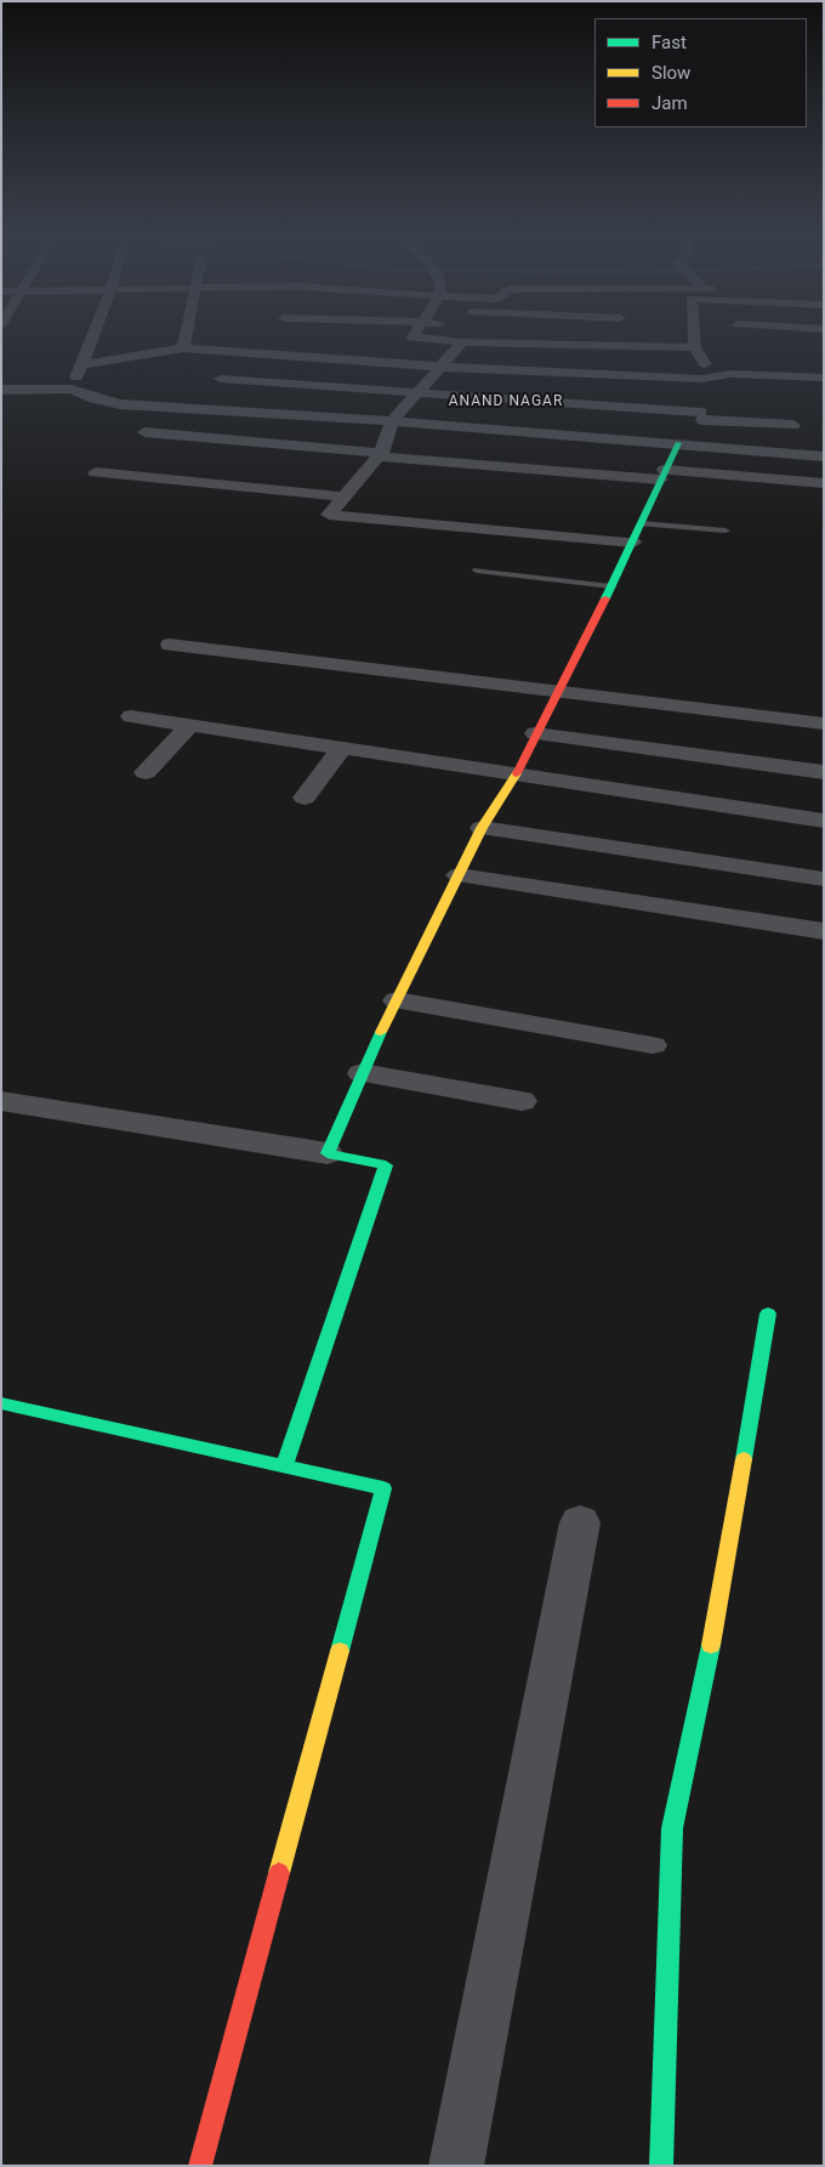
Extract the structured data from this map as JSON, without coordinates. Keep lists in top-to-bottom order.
{
  "districts": ["ANAND NAGAR"],
  "legend": ["Fast", "Slow", "Jam"]
}
